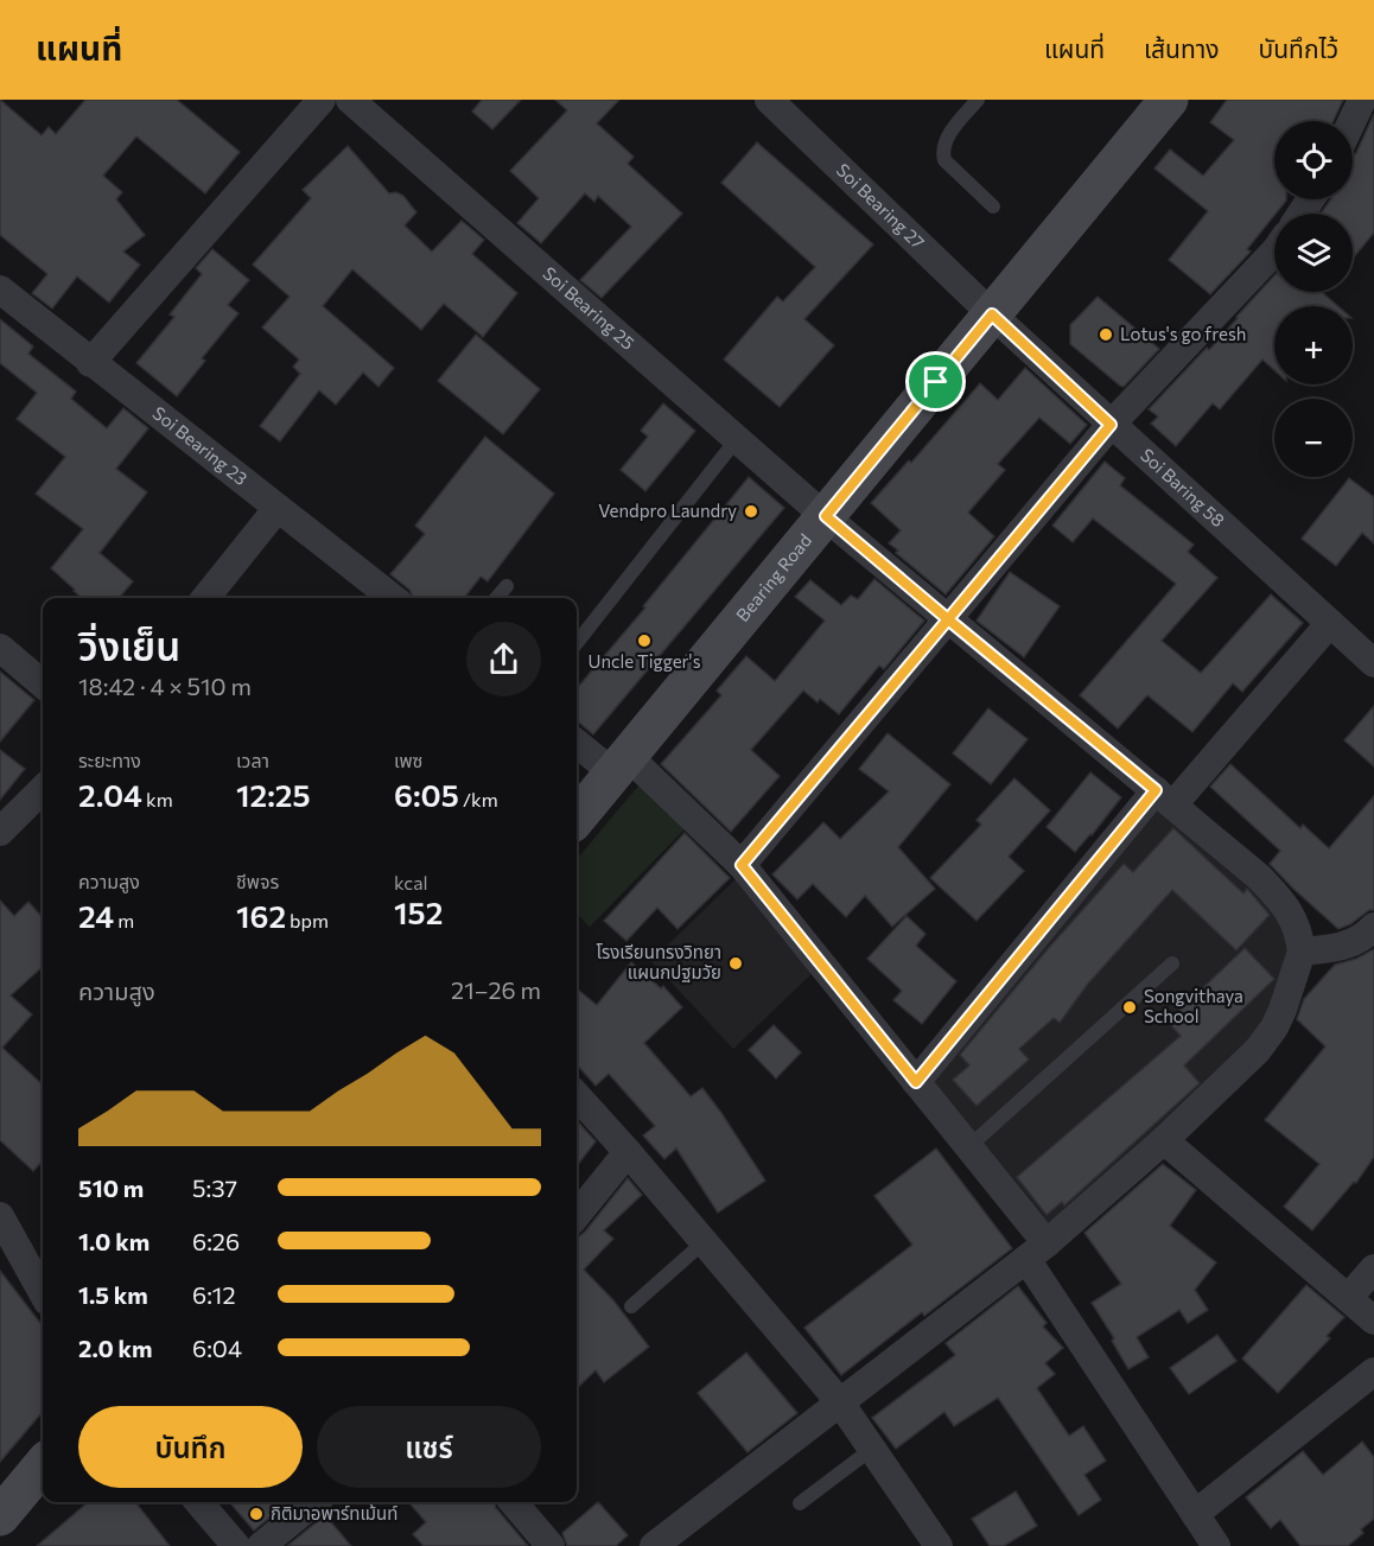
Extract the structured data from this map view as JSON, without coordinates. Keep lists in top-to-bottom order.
{
  "streets": {
    "main road": ["Bearing Road"],
    "street": [
      "Soi Bearing 27",
      "Soi Bearing 25",
      "Soi Bearing 23",
      "Soi Baring 58"
    ]
  },
  "crossings": [
    ["Soi Bearing 27", "Soi Baring 58"],
    ["Soi Bearing 27", "Bearing Road"],
    ["Soi Bearing 25", "Bearing Road"],
    ["Soi Baring 58", "Bearing Road"]
  ],
  "places": [
    "Lotus's go fresh",
    "Vendpro Laundry",
    "Uncle Tigger's",
    "โรงเรียนทรงวิทยา แผนกปฐมวัย",
    "Songvithaya School",
    "กิติมาอพาร์ทเม้นท์"
  ],
  "page": {
    "header": "แผนที่",
    "nav": ["แผนที่", "เส้นทาง", "บันทึกไว้"],
    "map_buttons": ["+", "−"],
    "heading": ["วิ่งเย็น", "18:42 · 4 × 510 m"],
    "stats": [
      ["ระยะทาง", "2.04 km"],
      ["เวลา", "12:25"],
      ["เพซ", "6:05 /km"],
      ["ความสูง", "24 m"],
      ["ชีพจร", "162 bpm"],
      ["kcal", "152"]
    ],
    "chart": ["ความสูง", "21–26 m"],
    "list": [
      {
        "name": "510 m",
        "note": "5:37"
      },
      {
        "name": "1.0 km",
        "note": "6:26"
      },
      {
        "name": "1.5 km",
        "note": "6:12"
      },
      {
        "name": "2.0 km",
        "note": "6:04"
      }
    ],
    "buttons": ["บันทึก", "แชร์"]
  }
}
